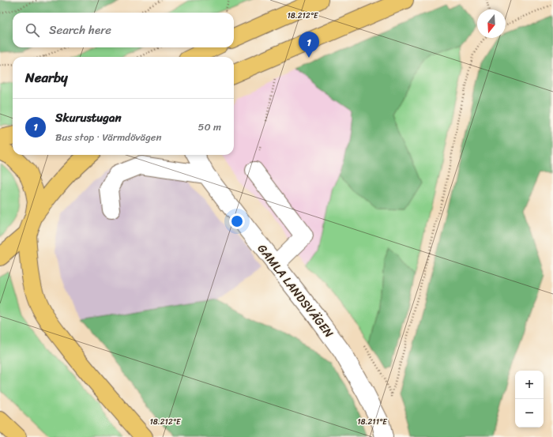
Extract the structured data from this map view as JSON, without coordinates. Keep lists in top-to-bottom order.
{
  "streets": {
    "street": ["GAMLA LANDSVÄGEN"]
  },
  "north": "bottom",
  "page": {
    "search": "Search here",
    "pins": "1",
    "heading": "Nearby",
    "list": [
      {
        "mark": "1",
        "name": "Skurustugan",
        "note": "Bus stop · Värmdövägen",
        "value": "50 m"
      }
    ],
    "map_buttons": ["+", "−"]
  },
  "coordinates": ["18.212°E", "18.211°E"]
}
